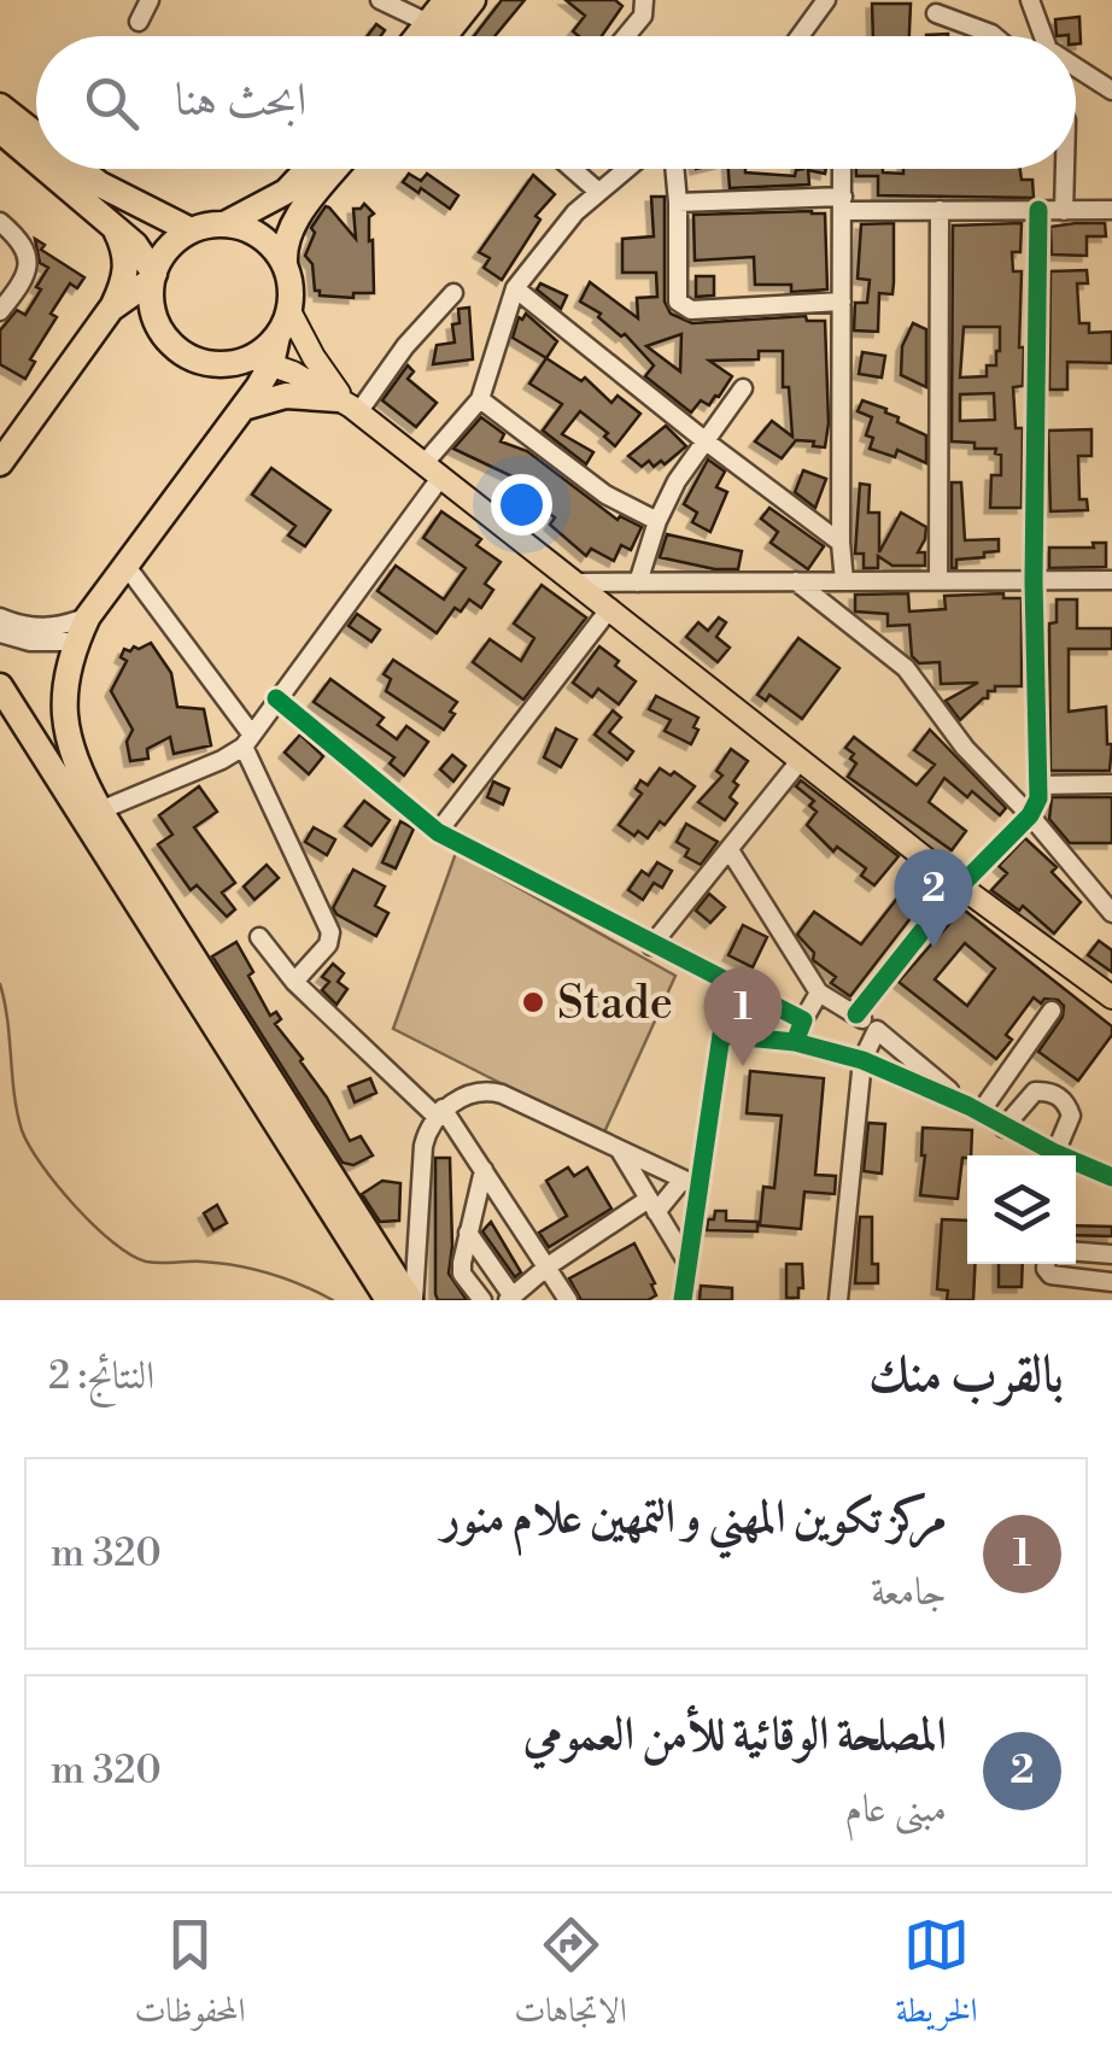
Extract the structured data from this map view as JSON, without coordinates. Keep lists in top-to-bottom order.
{
  "places": ["Stade"],
  "page": {
    "search": "ابحث هنا",
    "pins": ["2", "1"],
    "heading": ["بالقرب منك", "النتائج: 2"],
    "list": [
      {
        "mark": "1",
        "name": "مركز تكوين المهني و التمهين علام منور",
        "note": "جامعة",
        "value": "320 m"
      },
      {
        "mark": "2",
        "name": "المصلحة الوقائية للأمن العمومي",
        "note": "مبنى عام",
        "value": "320 m"
      }
    ],
    "nav": ["الخريطة", "الاتجاهات", "المحفوظات"]
  }
}
